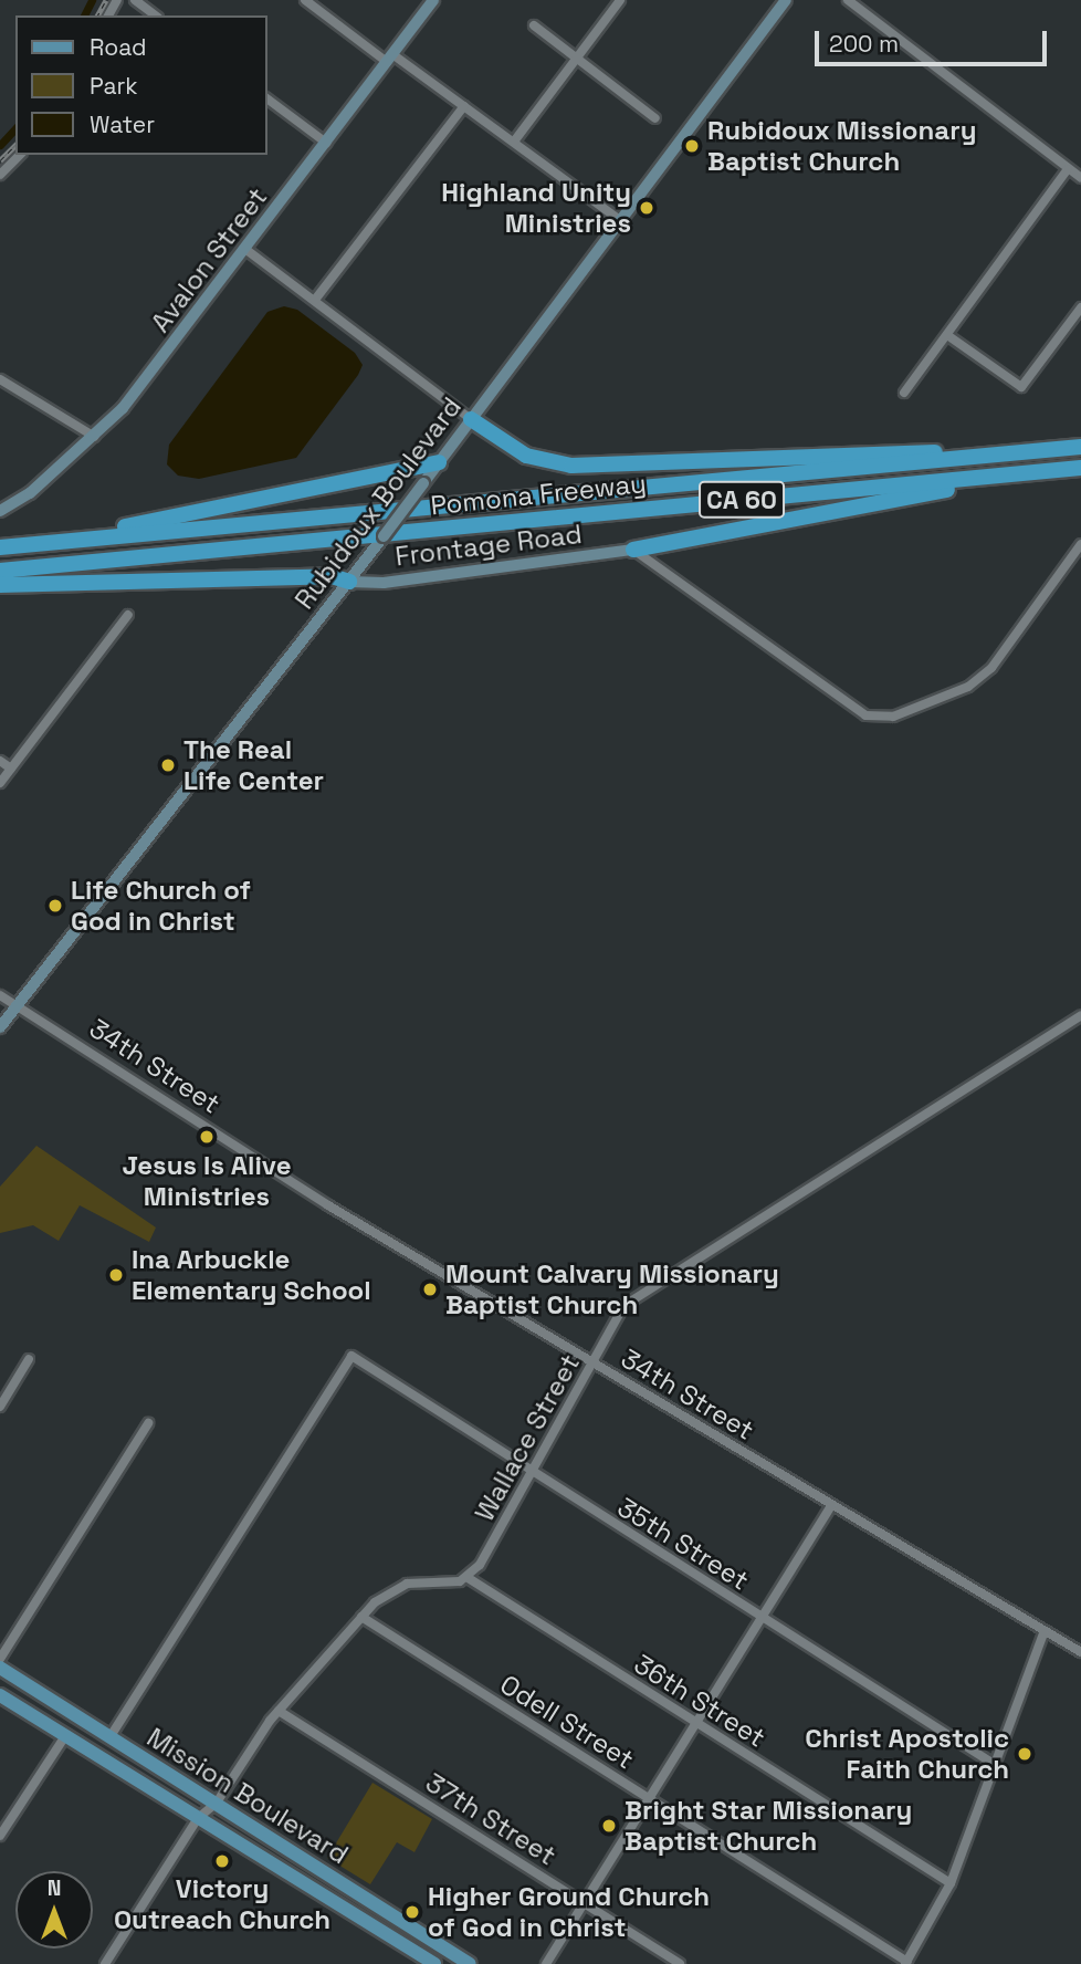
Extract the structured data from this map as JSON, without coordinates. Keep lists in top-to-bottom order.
{
  "streets": {
    "highway": ["Pomona Freeway", "CA 60"],
    "main road": [
      "Avalon Street",
      "Rubidoux Boulevard",
      "Frontage Road",
      "Mission Boulevard"
    ],
    "street": [
      "34th Street",
      "Wallace Street",
      "35th Street",
      "36th Street",
      "Odell Street",
      "37th Street"
    ]
  },
  "crossings": [
    ["Rubidoux Boulevard", "Frontage Road"],
    ["Rubidoux Boulevard", "34th Street"],
    ["34th Street", "Wallace Street"],
    ["Wallace Street", "35th Street"],
    ["Wallace Street", "36th Street"],
    ["35th Street", "Mission Boulevard"]
  ],
  "places": [
    "Rubidoux Missionary Baptist Church",
    "Highland Unity Ministries",
    "The Real Life Center",
    "Life Church of God in Christ",
    "Jesus Is Alive Ministries",
    "Ina Arbuckle Elementary School",
    "Mount Calvary Missionary Baptist Church",
    "Christ Apostolic Faith Church",
    "Bright Star Missionary Baptist Church",
    "Victory Outreach Church",
    "Higher Ground Church of God in Christ"
  ],
  "legend": ["Road", "Park", "Water"],
  "scale_bar": "200 m",
  "north": "top"
}
